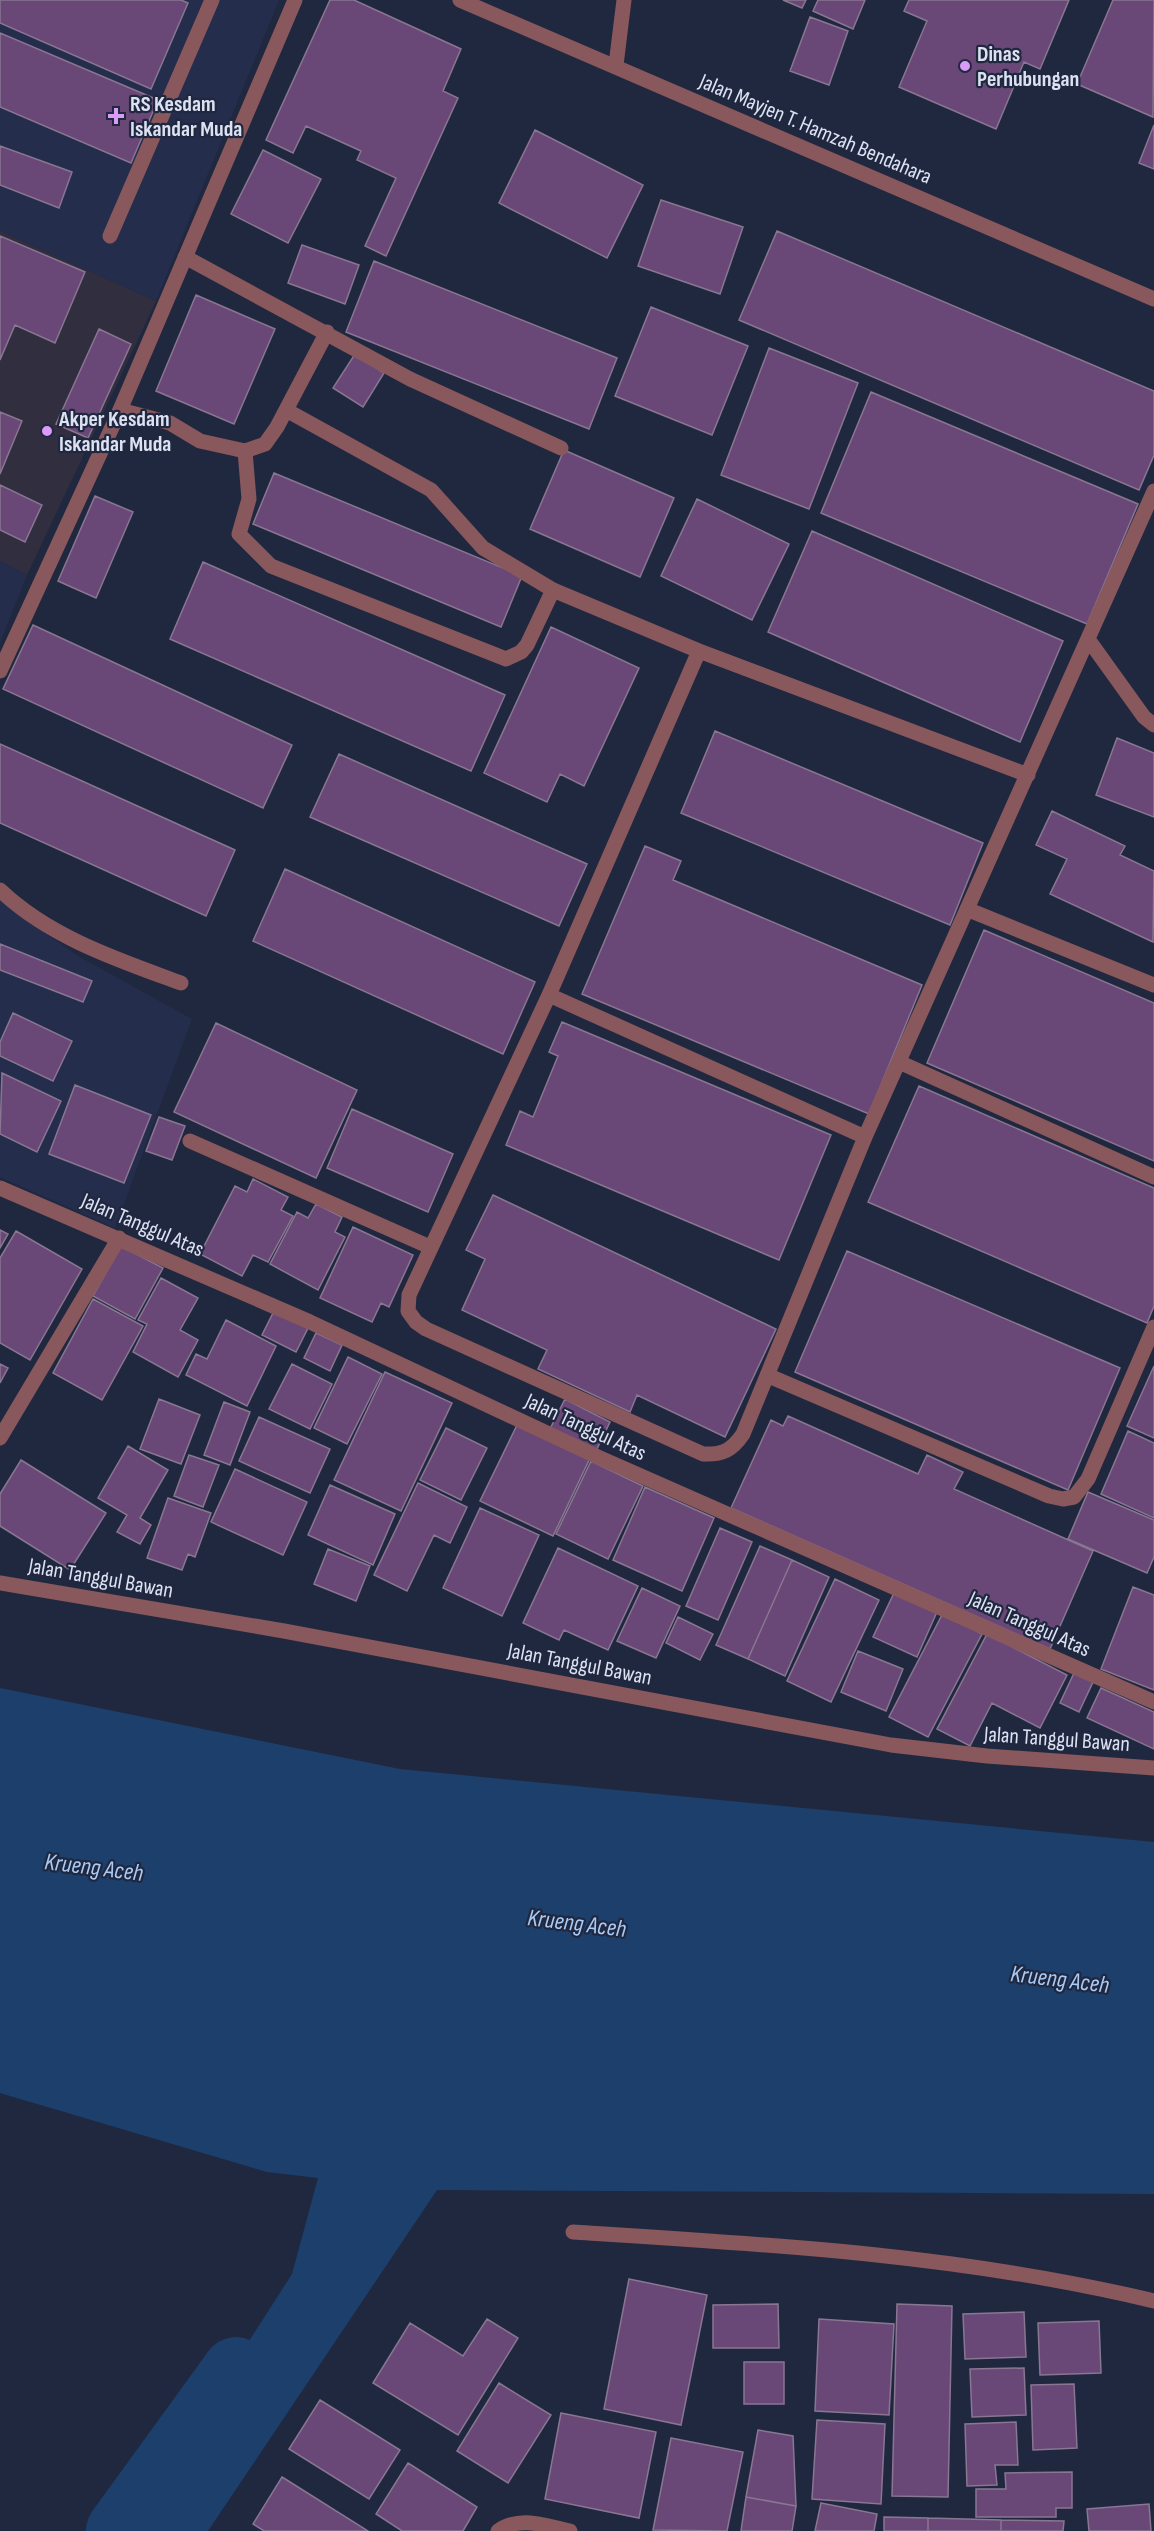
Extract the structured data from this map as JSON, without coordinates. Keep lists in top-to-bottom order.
{
  "streets": {
    "street": ["Jalan Mayjen T. Hamzah Bendahara", "Jalan Tanggul Atas", "Jalan Tanggul Bawan"]
  },
  "water": ["Krueng Aceh"],
  "places": {
    "other": ["Dinas Perhubungan", "Akper Kesdam Iskandar Muda"],
    "health": ["RS Kesdam Iskandar Muda"]
  }
}
